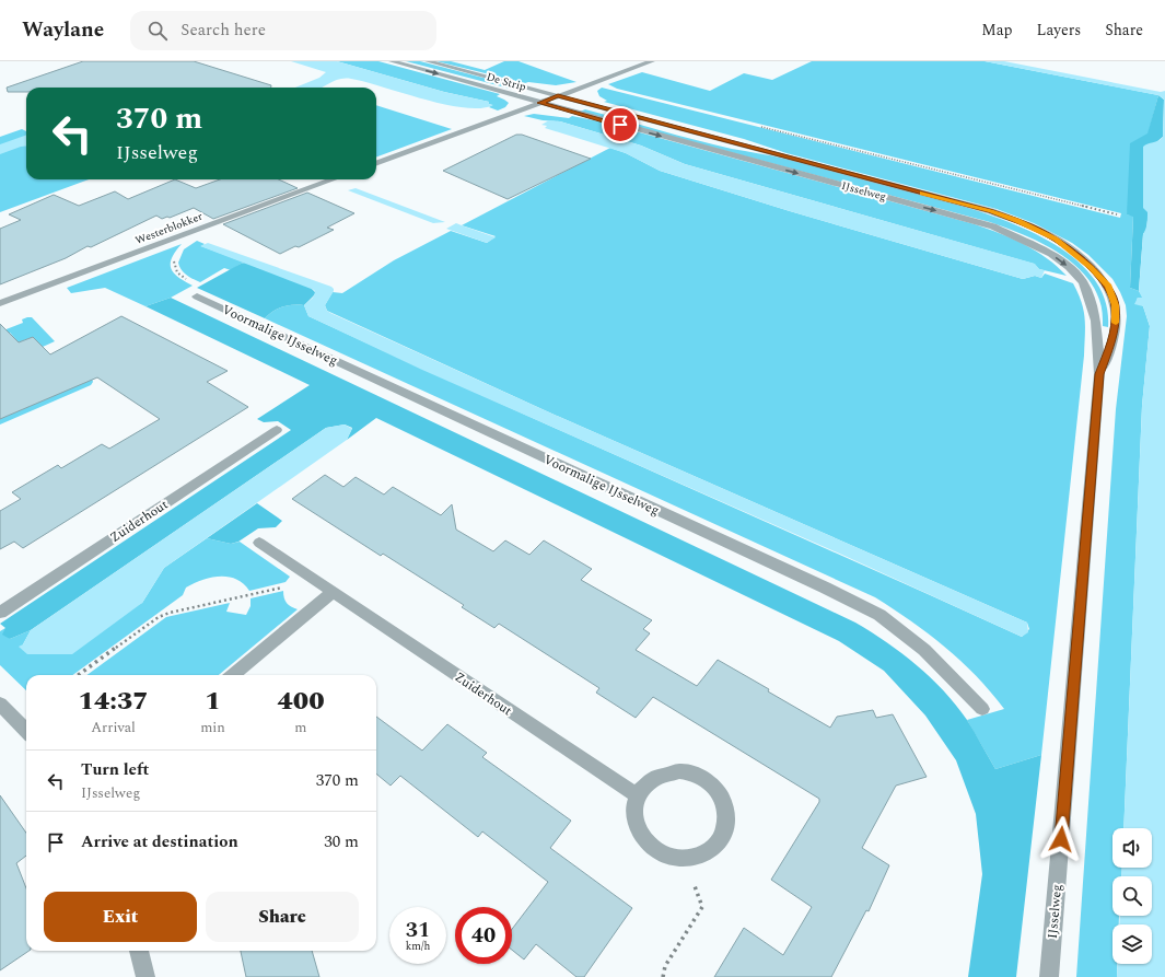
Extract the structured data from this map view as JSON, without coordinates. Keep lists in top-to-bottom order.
{
  "streets": {
    "street": [
      "De Strip",
      "IJsselweg",
      "Westerblokker",
      "Voormalige IJsselweg",
      "Zuiderhout"
    ]
  },
  "crossings": [
    ["De Strip", "IJsselweg"]
  ],
  "page": {
    "header": "Waylane",
    "search": "Search here",
    "nav": ["Map", "Layers", "Share"],
    "turn": ["370 m", "IJsselweg"],
    "eta": [
      "14:37",
      "Arrival",
      "1",
      "min",
      "400",
      "m"
    ],
    "list": [
      {
        "name": "Turn left",
        "note": "IJsselweg",
        "value": "370 m"
      },
      {
        "name": "Arrive at destination",
        "value": "30 m"
      }
    ],
    "buttons": ["Exit", "Share"],
    "speed": "31 km/h",
    "limit": "40"
  }
}
